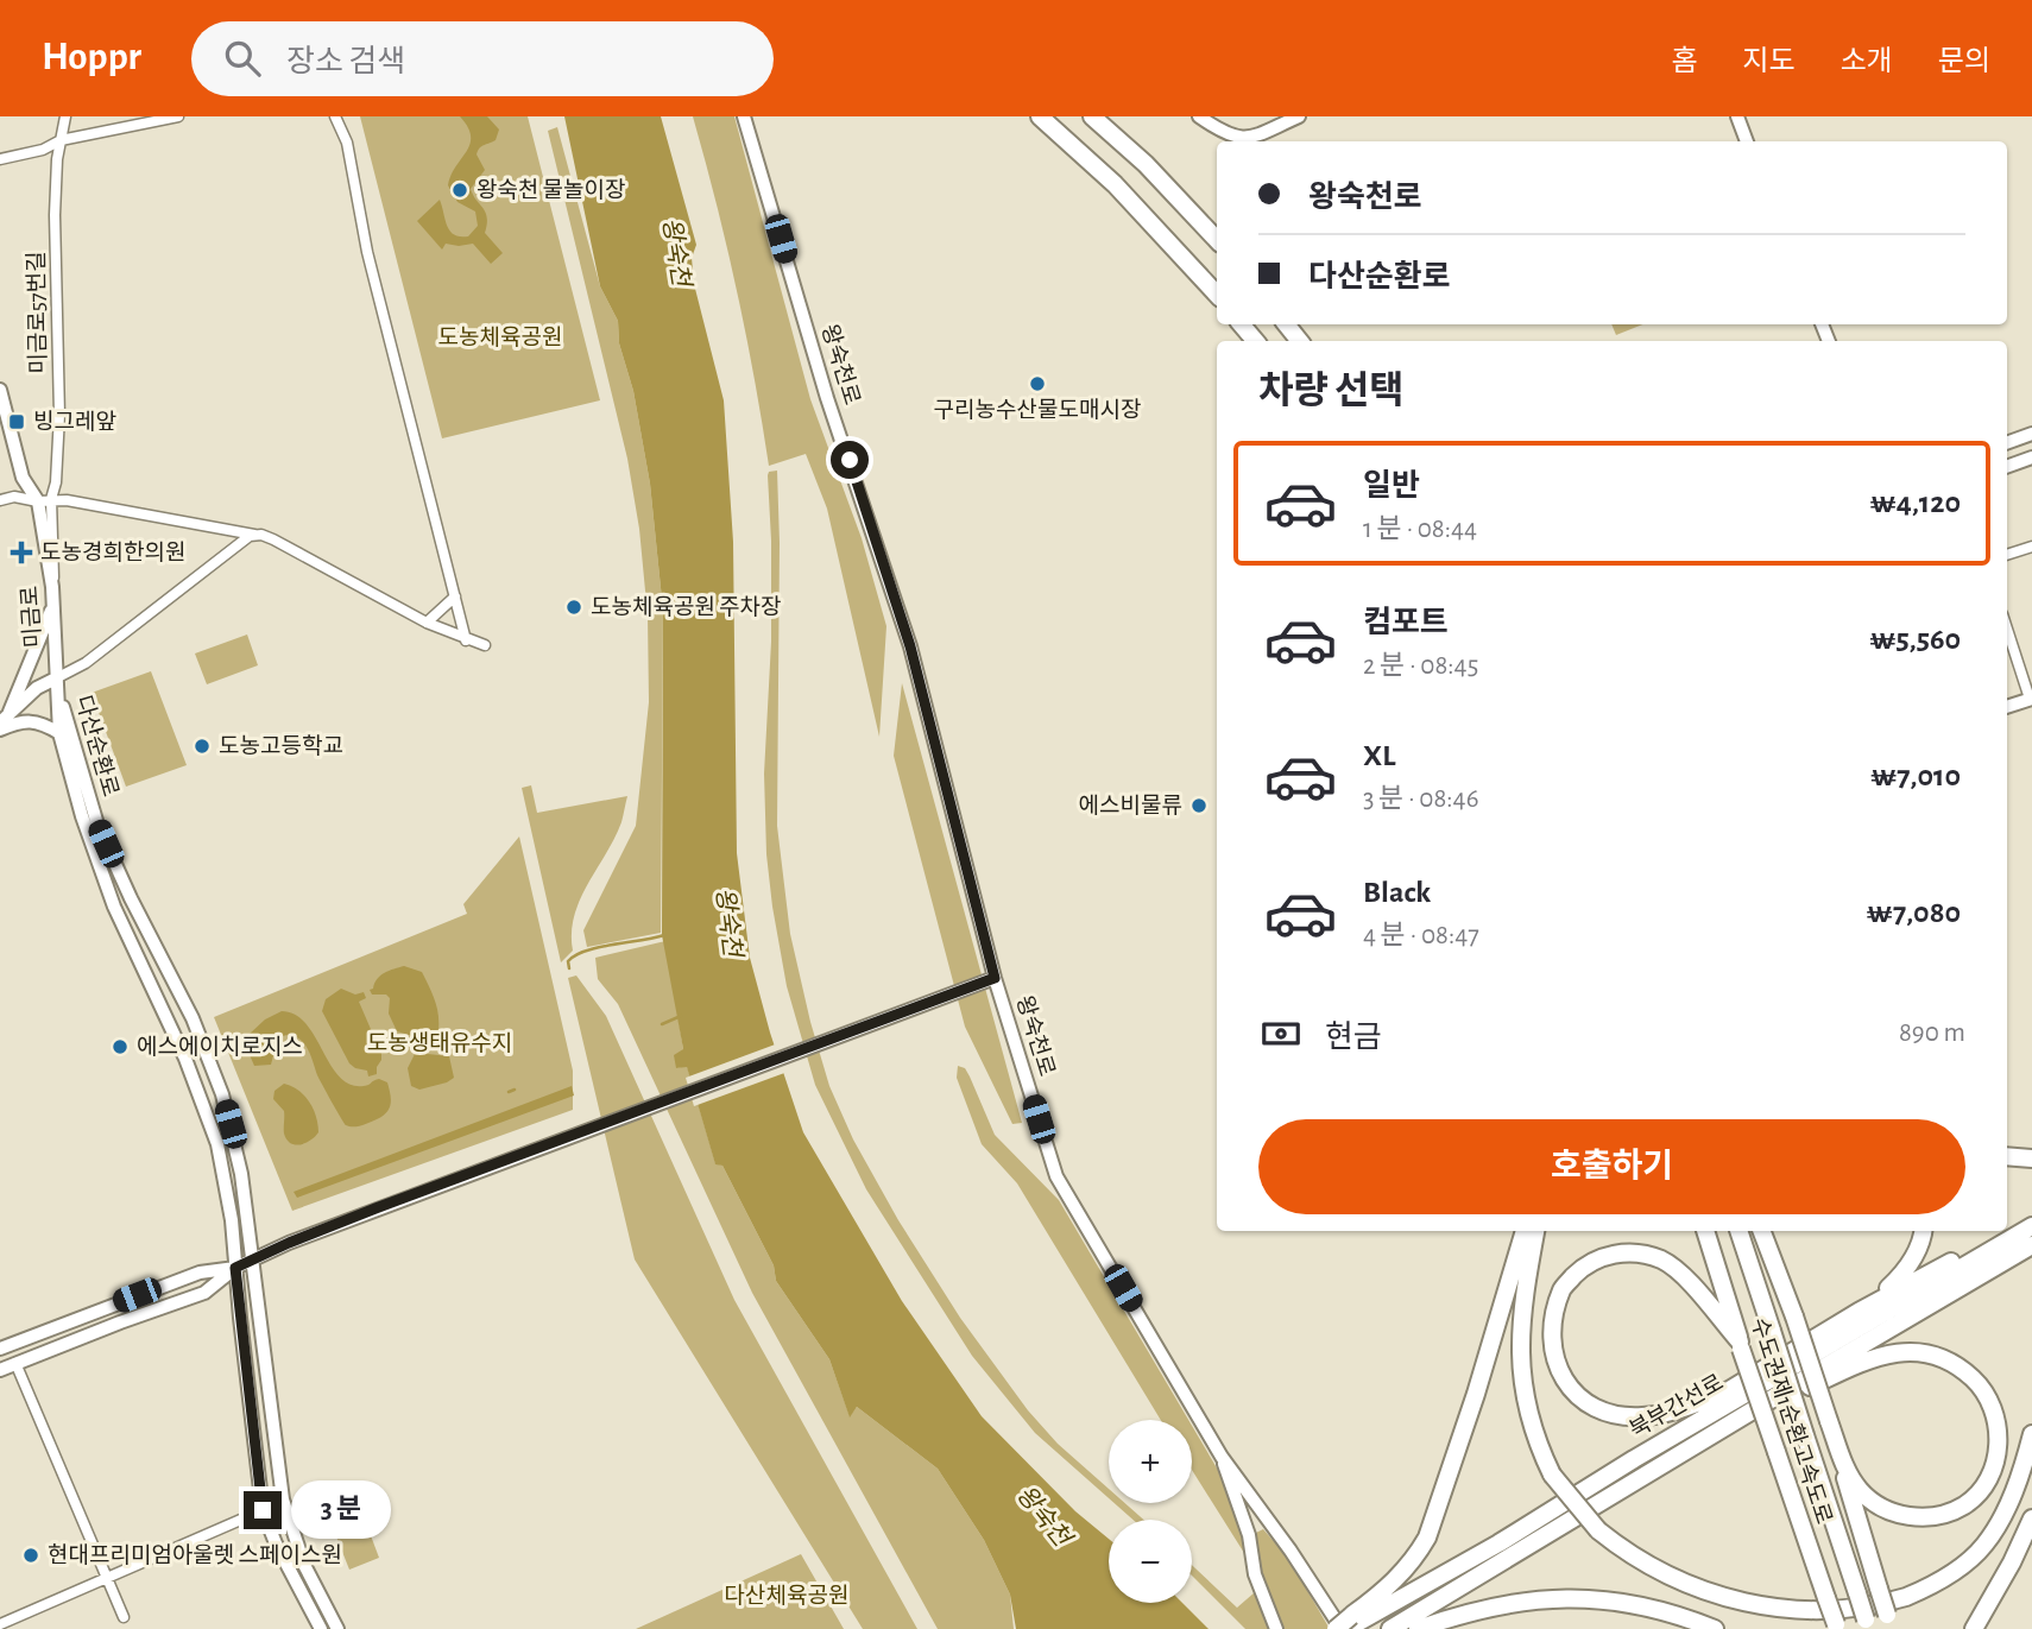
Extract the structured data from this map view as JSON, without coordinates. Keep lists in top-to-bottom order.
{
  "streets": {
    "highway": ["북부간선로", "수도권제1순환고속도로"],
    "street": [
      "미금로57번길",
      "왕숙천로",
      "미금로",
      "다산순환로"
    ]
  },
  "crossings": [
    ["미금로57번길", "미금로"],
    ["왕숙천로", "북부간선로"],
    ["미금로", "다산순환로"]
  ],
  "water": ["왕숙천"],
  "parks": ["도농체육공원", "도농생태유수지", "다산체육공원"],
  "places": {
    "other": [
      "왕숙천 물놀이장",
      "구리농수산물도매시장",
      "도농체육공원 주차장",
      "도농고등학교",
      "에스비물류",
      "에스에이치로지스",
      "현대프리미엄아울렛 스페이스원"
    ],
    "transit": ["빙그레앞"],
    "health": ["도농경희한의원"]
  },
  "page": {
    "header": "Hoppr",
    "search": "장소 검색",
    "nav": [
      "홈",
      "지도",
      "소개",
      "문의"
    ],
    "banner": ["왕숙천로", "다산순환로"],
    "heading": "차량 선택",
    "list": [
      {
        "name": "일반",
        "note": "1 분 · 08:44",
        "value": "₩4,120"
      },
      {
        "name": "컴포트",
        "note": "2 분 · 08:45",
        "value": "₩5,560"
      },
      {
        "name": "XL",
        "note": "3 분 · 08:46",
        "value": "₩7,010"
      },
      {
        "name": "Black",
        "note": "4 분 · 08:47",
        "value": "₩7,080"
      }
    ],
    "pay": ["현금", "890 m"],
    "buttons": "호출하기",
    "map_buttons": ["+", "−"],
    "bubble": "3 분"
  }
}
